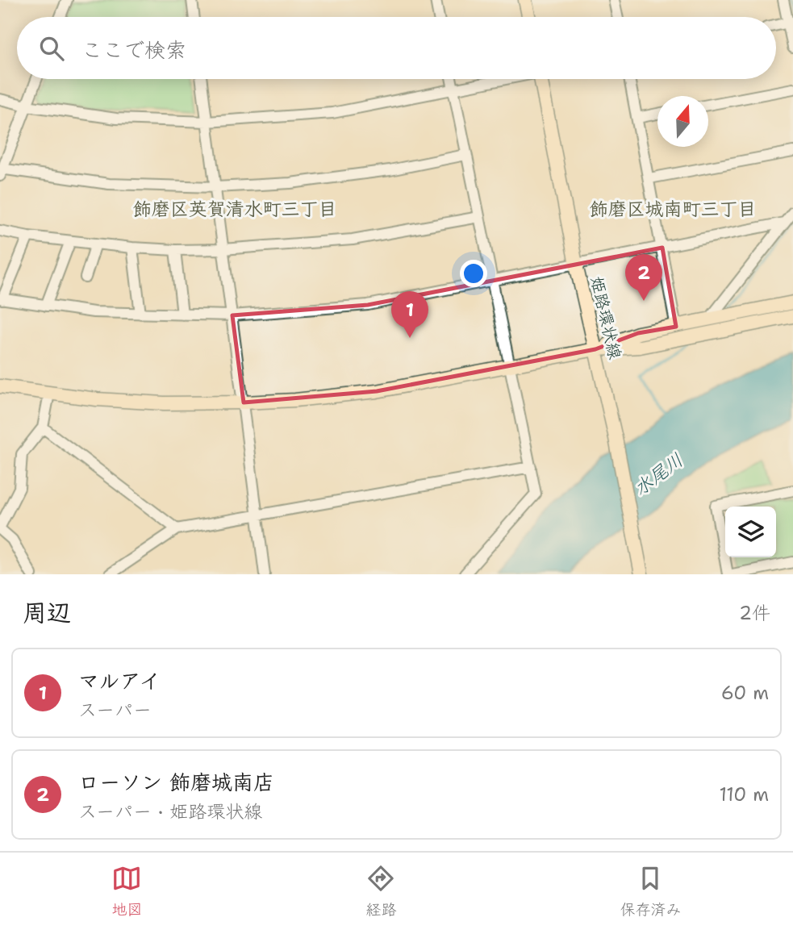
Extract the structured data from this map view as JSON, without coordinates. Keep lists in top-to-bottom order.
{
  "streets": {
    "street": ["姫路環状線"]
  },
  "districts": ["飾磨区英賀清水町三丁目", "飾磨区城南町三丁目"],
  "water": ["水尾川"],
  "north": "top",
  "page": {
    "search": "ここで検索",
    "pins": ["2", "1"],
    "heading": ["周辺", "2件"],
    "list": [
      {
        "mark": "1",
        "name": "マルアイ",
        "note": "スーパー",
        "value": "60 m"
      },
      {
        "mark": "2",
        "name": "ローソン 飾磨城南店",
        "note": "スーパー · 姫路環状線",
        "value": "110 m"
      }
    ],
    "nav": ["地図", "経路", "保存済み"]
  }
}
